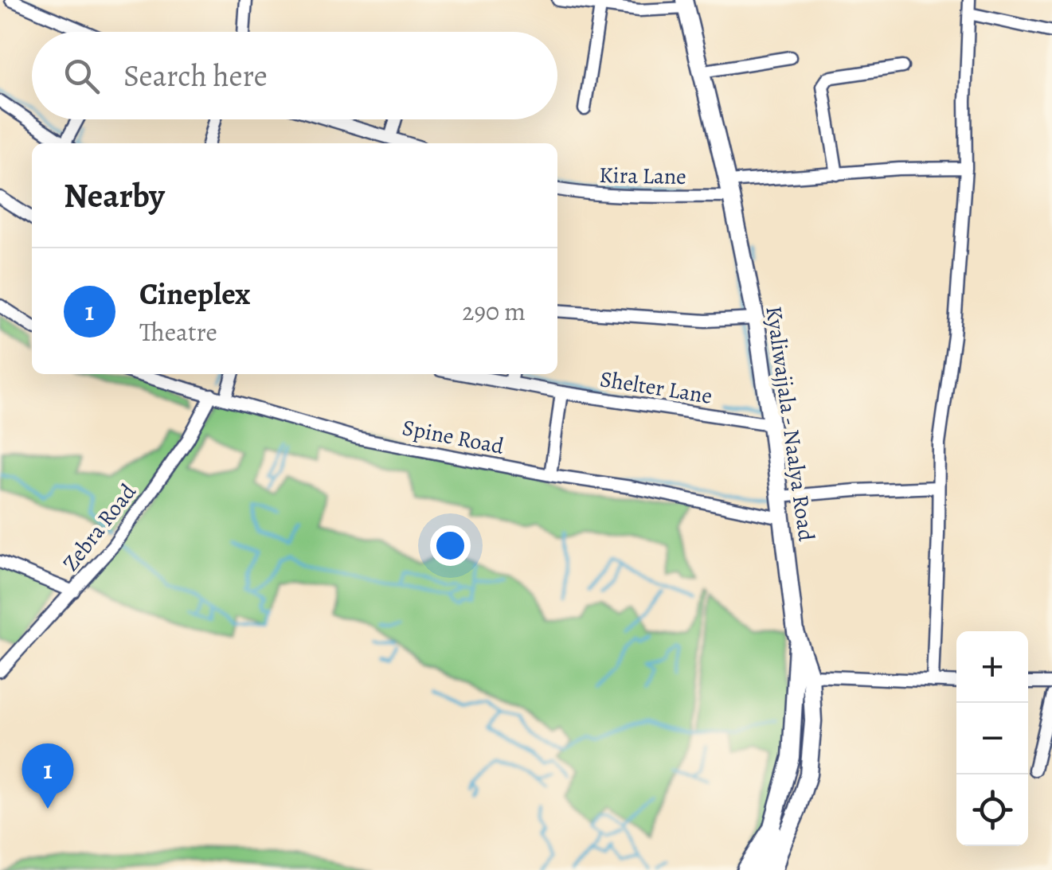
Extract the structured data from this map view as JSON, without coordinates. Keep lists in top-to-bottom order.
{
  "streets": {
    "main road": ["Kyaliwajjala - Naalya Road"],
    "street": [
      "Kira Lane",
      "Shelter Lane",
      "Spine Road",
      "Zebra Road"
    ]
  },
  "crossings": [
    ["Kira Lane", "Kyaliwajjala - Naalya Road"],
    ["Shelter Lane", "Kyaliwajjala - Naalya Road"],
    ["Kyaliwajjala - Naalya Road", "Spine Road"],
    ["Spine Road", "Zebra Road"]
  ],
  "page": {
    "search": "Search here",
    "heading": "Nearby",
    "list": [
      {
        "mark": "1",
        "name": "Cineplex",
        "note": "Theatre",
        "value": "290 m"
      }
    ],
    "map_buttons": ["+", "−"],
    "pins": "1"
  }
}
